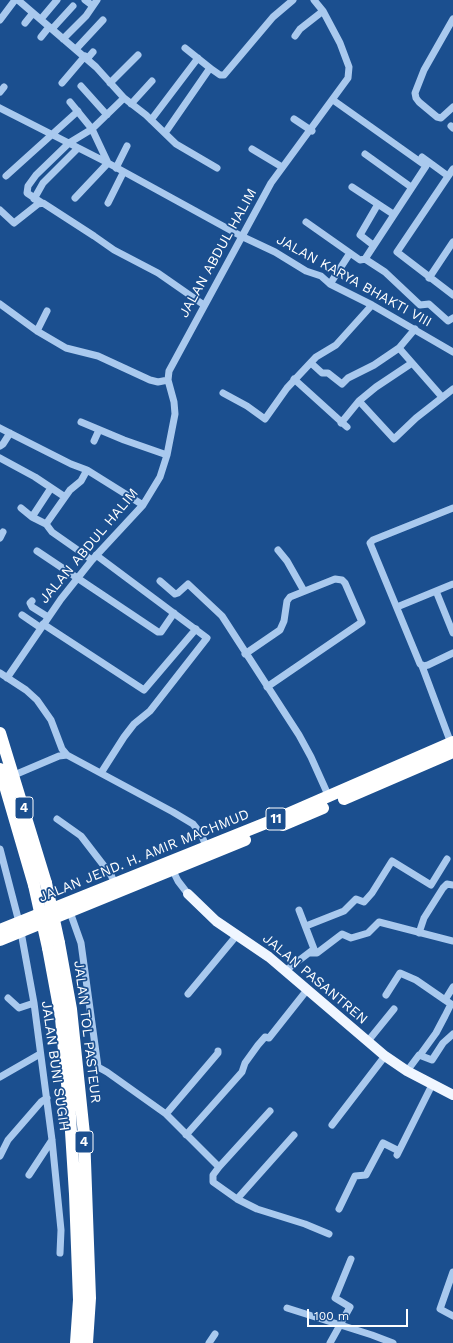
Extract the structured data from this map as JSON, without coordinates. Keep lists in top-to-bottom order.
{
  "streets": {
    "highway": [
      "4",
      "11",
      "JALAN JEND. H. AMIR MACHMUD",
      "JALAN TOL PASTEUR"
    ],
    "main road": ["JALAN PASANTREN"],
    "street": ["JALAN ABDUL HALIM", "JALAN KARYA BHAKTI VIII", "JALAN BUNI SUGIH"]
  },
  "crossings": [
    ["JALAN ABDUL HALIM", "JALAN KARYA BHAKTI VIII"],
    ["JALAN JEND. H. AMIR MACHMUD", "JALAN PASANTREN"],
    ["JALAN JEND. H. AMIR MACHMUD", "JALAN BUNI SUGIH"]
  ],
  "scale_bar": "100 m"
}
